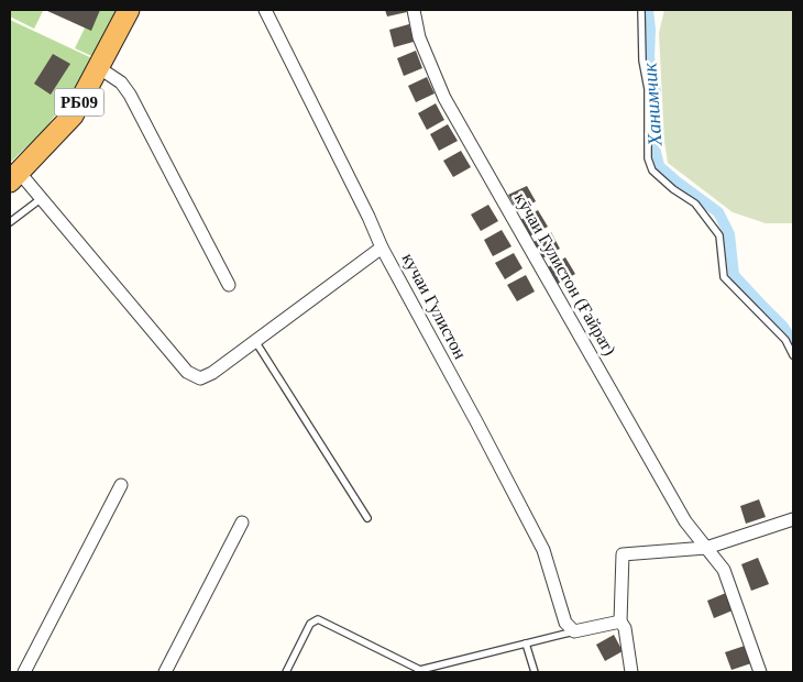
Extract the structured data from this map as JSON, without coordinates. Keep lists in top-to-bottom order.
{
  "streets": {
    "highway": ["РБ09"],
    "street": ["кӯчаи Гулистон (Ғайрат)", "кучаи Гулистон"]
  },
  "water": ["Ханимчик"]
}
